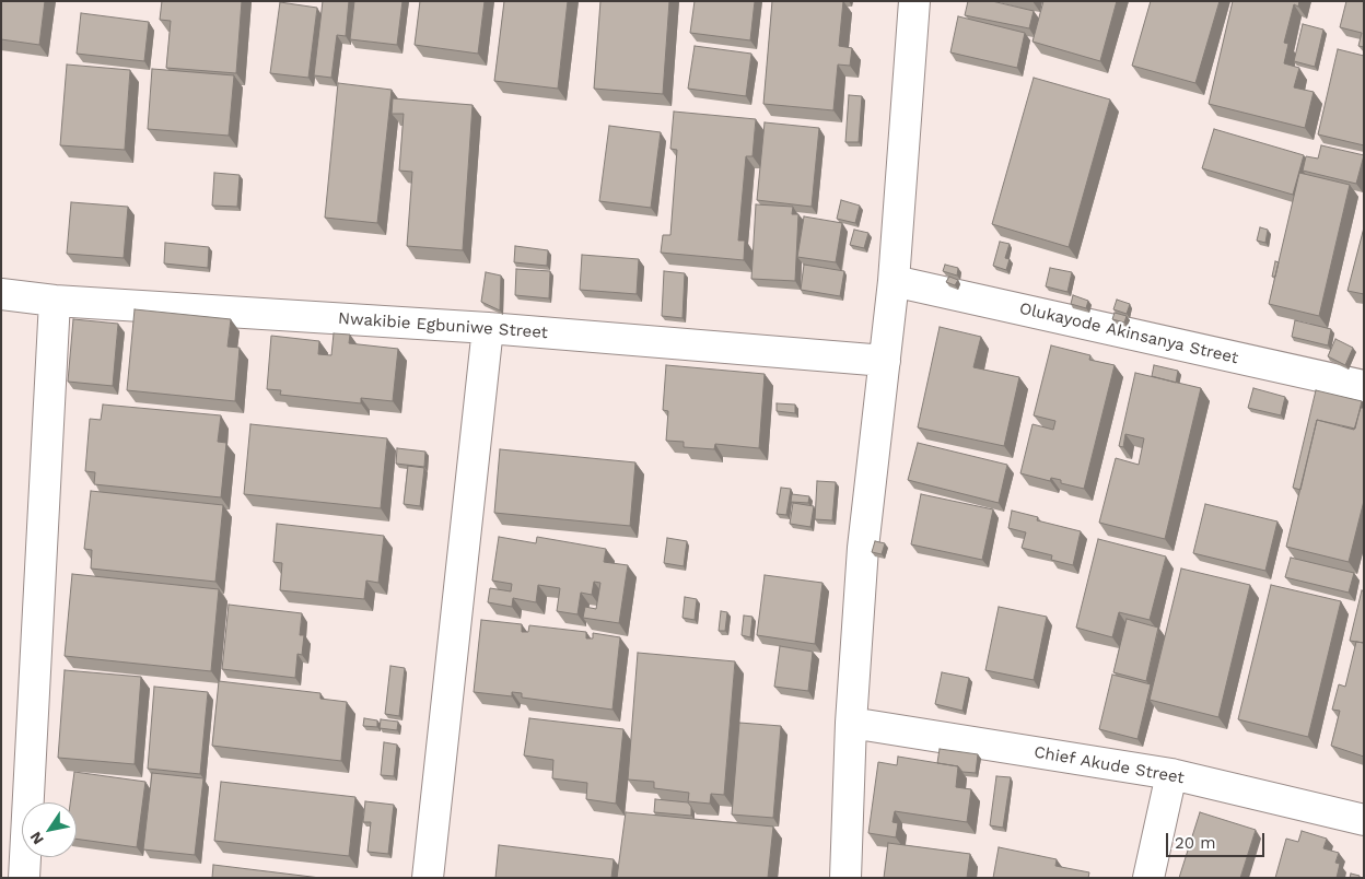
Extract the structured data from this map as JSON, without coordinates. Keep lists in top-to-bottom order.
{
  "streets": {
    "street": ["Nwakibie Egbuniwe Street", "Olukayode Akinsanya Street", "Chief Akude Street"]
  },
  "scale_bar": "20 m",
  "north": "bottom left"
}
